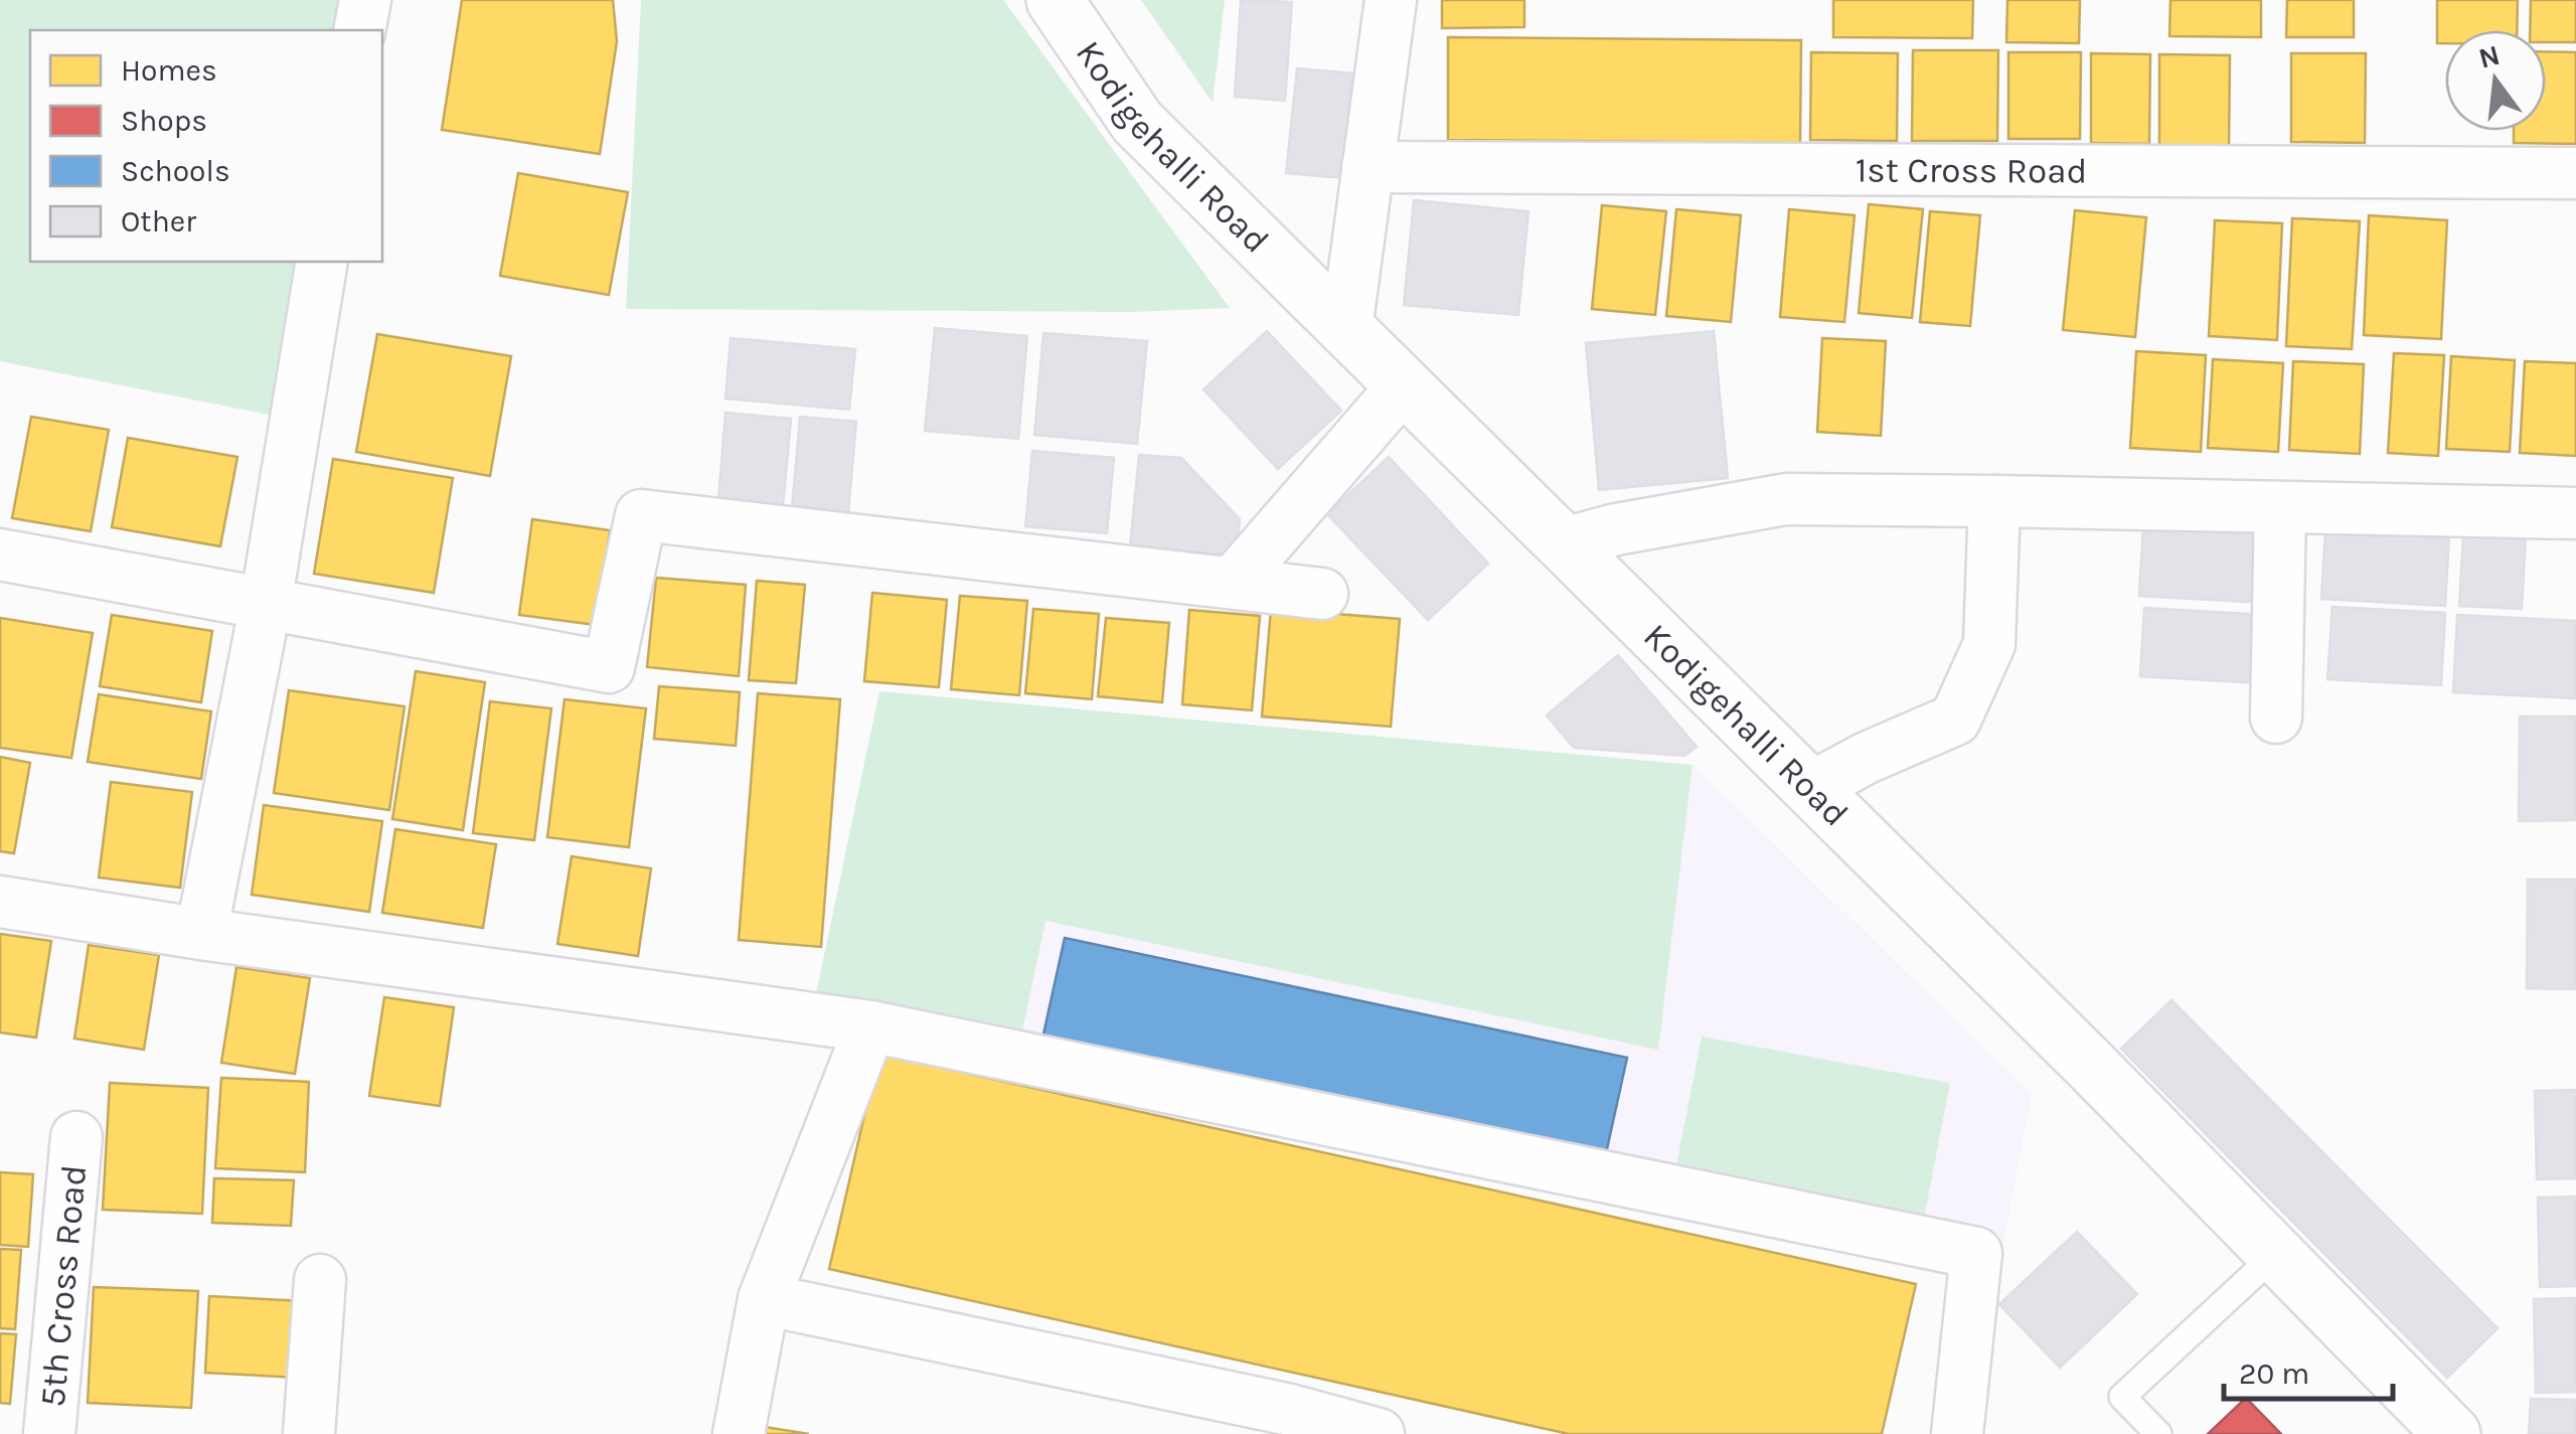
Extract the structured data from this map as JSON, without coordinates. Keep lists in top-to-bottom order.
{
  "streets": {
    "main road": ["Kodigehalli Road"],
    "street": ["1st Cross Road", "5th Cross Road"]
  },
  "legend": [
    "Homes",
    "Shops",
    "Schools",
    "Other"
  ],
  "scale_bar": "20 m",
  "north": "top"
}
